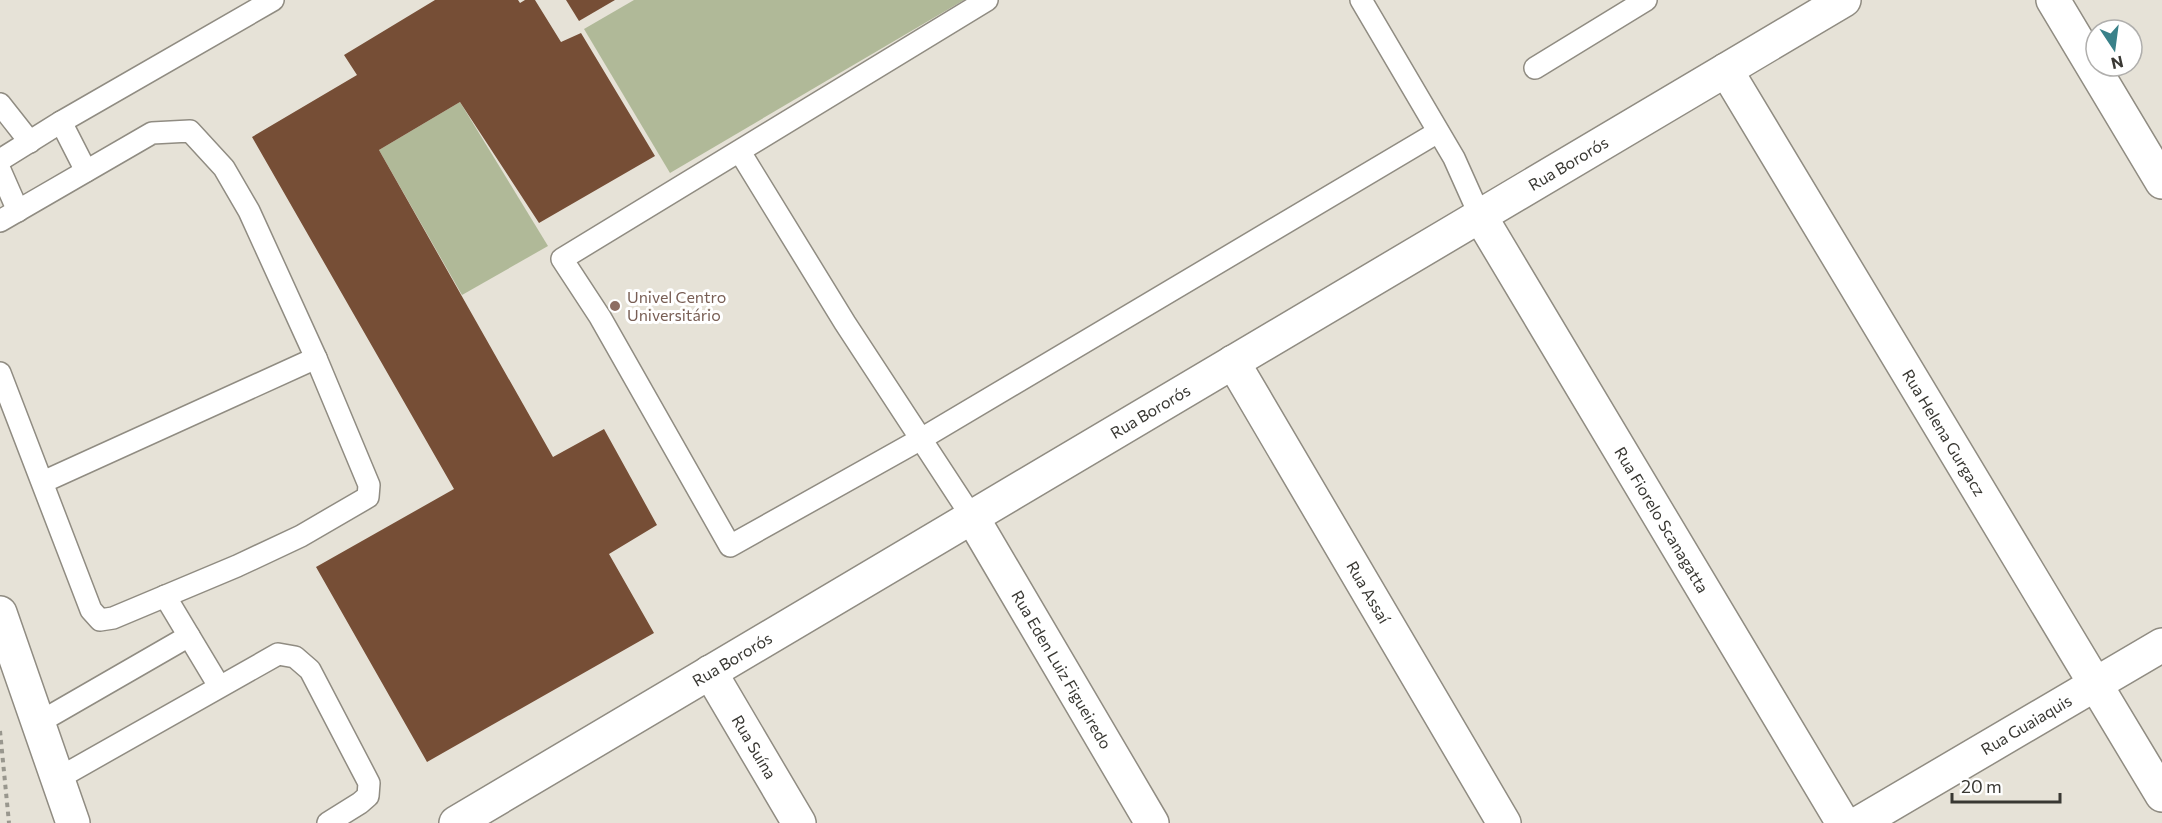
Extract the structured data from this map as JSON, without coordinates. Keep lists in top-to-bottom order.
{
  "streets": {
    "street": [
      "Rua Bororós",
      "Rua Helena Gurgacz",
      "Rua Fiorelo Scanagatta",
      "Rua Assaí",
      "Rua Eden Luiz Figueiredo",
      "Rua Guaiaquis",
      "Rua Suína"
    ]
  },
  "crossings": [
    ["Rua Bororós", "Rua Helena Gurgacz"],
    ["Rua Bororós", "Rua Fiorelo Scanagatta"],
    ["Rua Bororós", "Rua Assaí"],
    ["Rua Bororós", "Rua Eden Luiz Figueiredo"],
    ["Rua Bororós", "Rua Suína"],
    ["Rua Helena Gurgacz", "Rua Guaiaquis"]
  ],
  "places": ["Univel Centro Universitário"],
  "scale_bar": "20 m",
  "north": "bottom"
}
